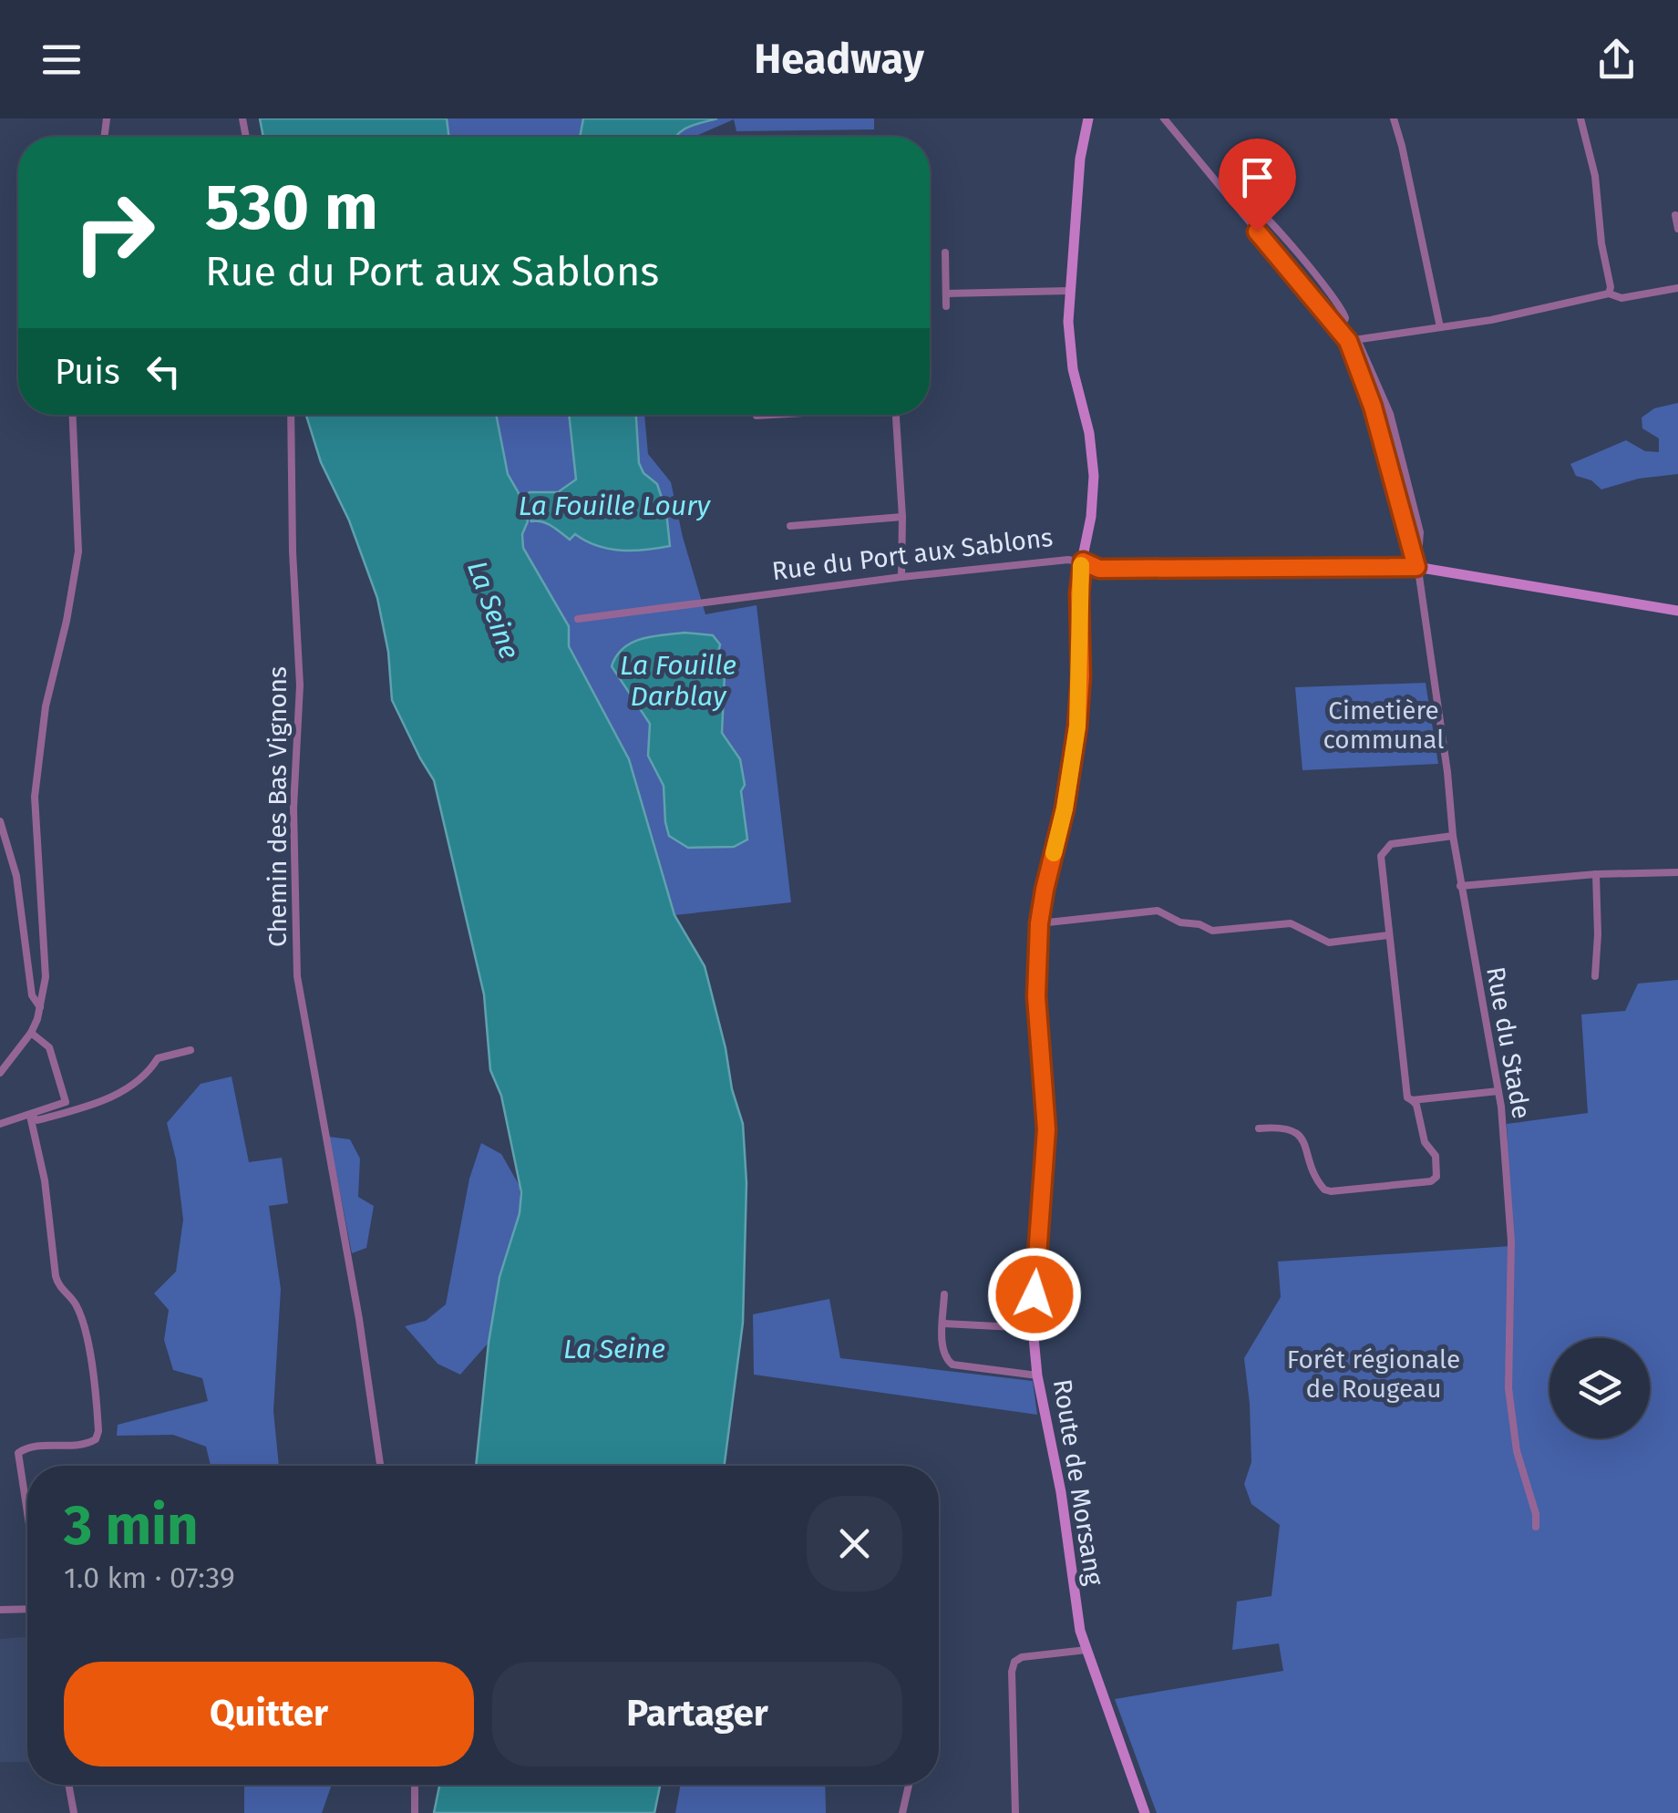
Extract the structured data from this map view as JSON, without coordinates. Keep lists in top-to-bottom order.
{
  "streets": {
    "street": [
      "Rue du Port aux Sablons",
      "Chemin des Bas Vignons",
      "Rue du Stade",
      "Route de Morsang"
    ]
  },
  "crossings": [
    ["Rue du Port aux Sablons", "Rue du Stade"],
    ["Rue du Port aux Sablons", "Route de Morsang"]
  ],
  "water": ["La Fouille Loury", "La Seine", "La Fouille Darblay"],
  "parks": ["Cimetière communal", "Forêt régionale de Rougeau"],
  "page": {
    "header": "Headway",
    "turn": ["530 m", "Rue du Port aux Sablons"],
    "then": "Puis",
    "heading": ["3 min", "1.0 km · 07:39"],
    "buttons": ["Quitter", "Partager"]
  }
}
